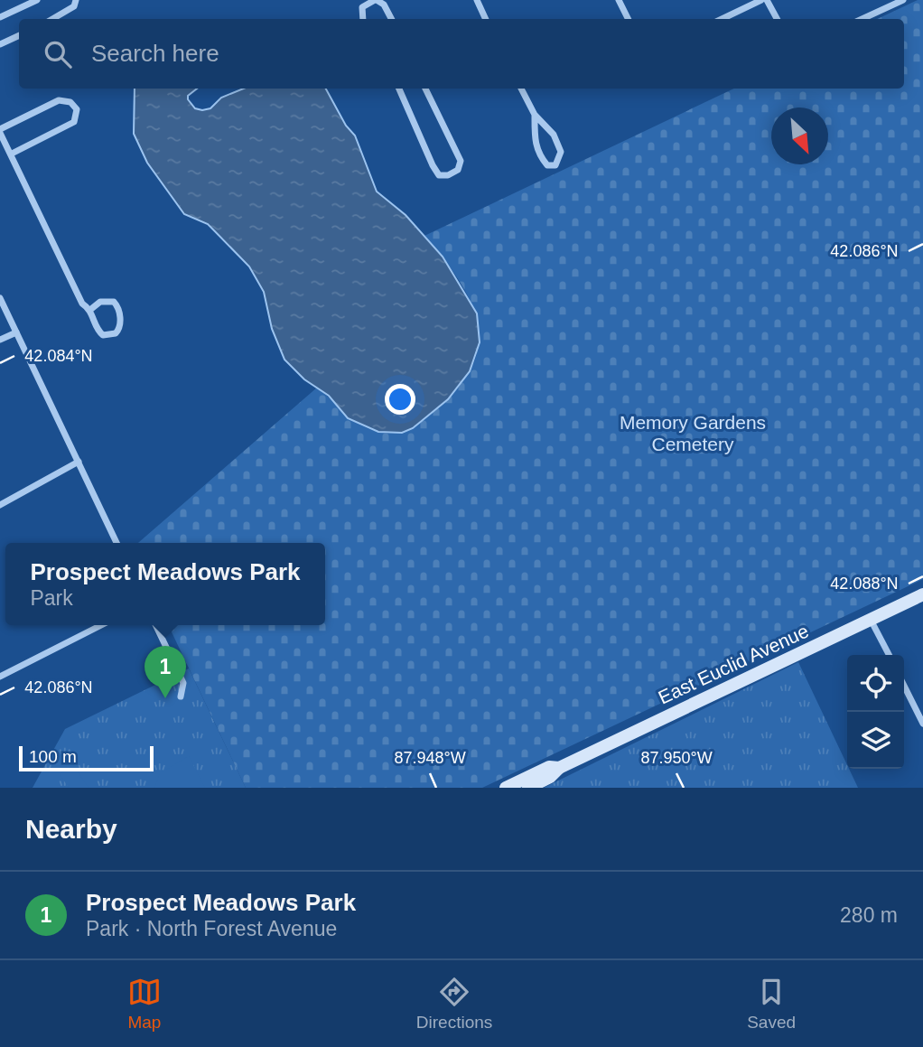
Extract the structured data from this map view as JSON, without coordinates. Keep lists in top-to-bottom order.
{
  "streets": {
    "main road": ["East Euclid Avenue"]
  },
  "parks": ["Memory Gardens Cemetery"],
  "scale_bar": "100 m",
  "north": "bottom right",
  "page": {
    "search": "Search here",
    "popup": ["Prospect Meadows Park", "Park"],
    "pins": "1",
    "scale": "100 m",
    "heading": "Nearby",
    "list": [
      {
        "mark": "1",
        "name": "Prospect Meadows Park",
        "note": "Park · North Forest Avenue",
        "value": "280 m"
      }
    ],
    "nav": ["Map", "Directions", "Saved"]
  },
  "coordinates": [
    "42.086°N",
    "42.084°N",
    "42.088°N",
    "87.948°W",
    "87.950°W"
  ]
}
